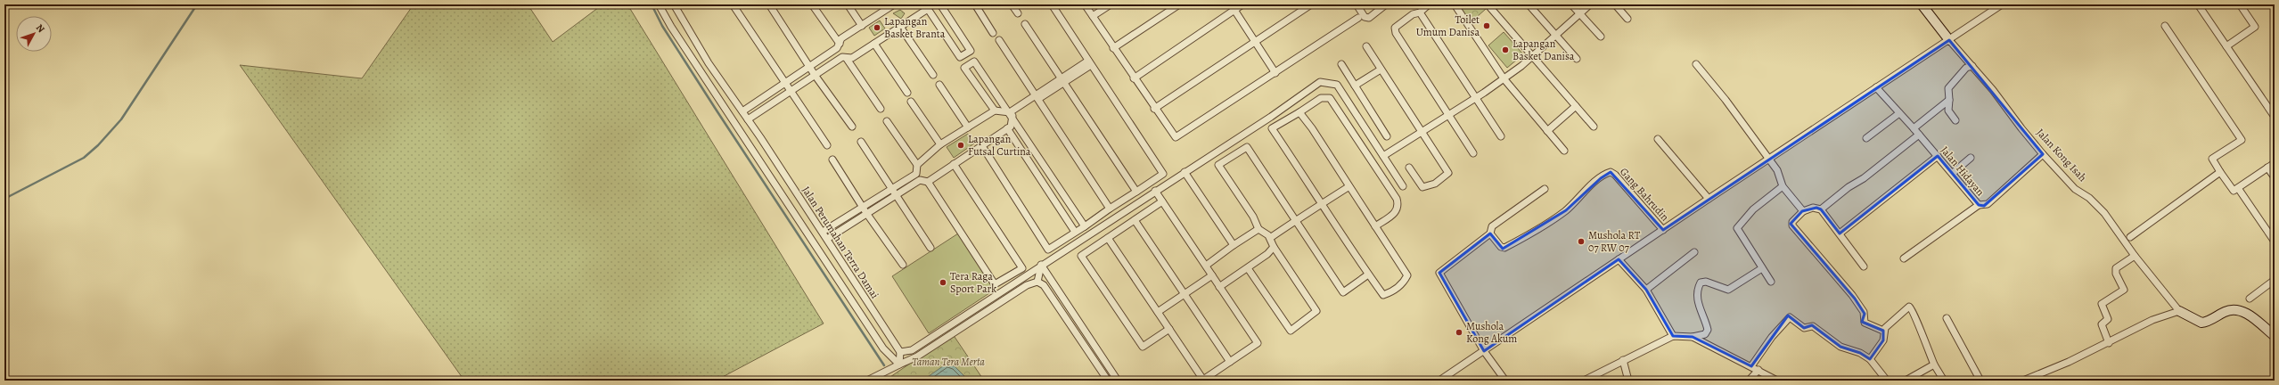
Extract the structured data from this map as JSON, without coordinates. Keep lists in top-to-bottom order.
{
  "streets": {
    "street": [
      "Jalan Kong Isah",
      "Jalan Hidayan",
      "Gang Bahrudin",
      "Jalan Perumahan Terra Damai"
    ]
  },
  "crossings": [
    ["Jalan Kong Isah", "Jalan Hidayan"]
  ],
  "parks": ["Taman Tera Merta"],
  "places": [
    "Toilet Umum Danisa",
    "Lapangan Basket Branta",
    "Lapangan Basket Danisa",
    "Lapangan Futsal Curtina",
    "Mushola RT 07 RW 07",
    "Tera Raga Sport Park",
    "Mushola Kong Akum"
  ],
  "north": "top right"
}
